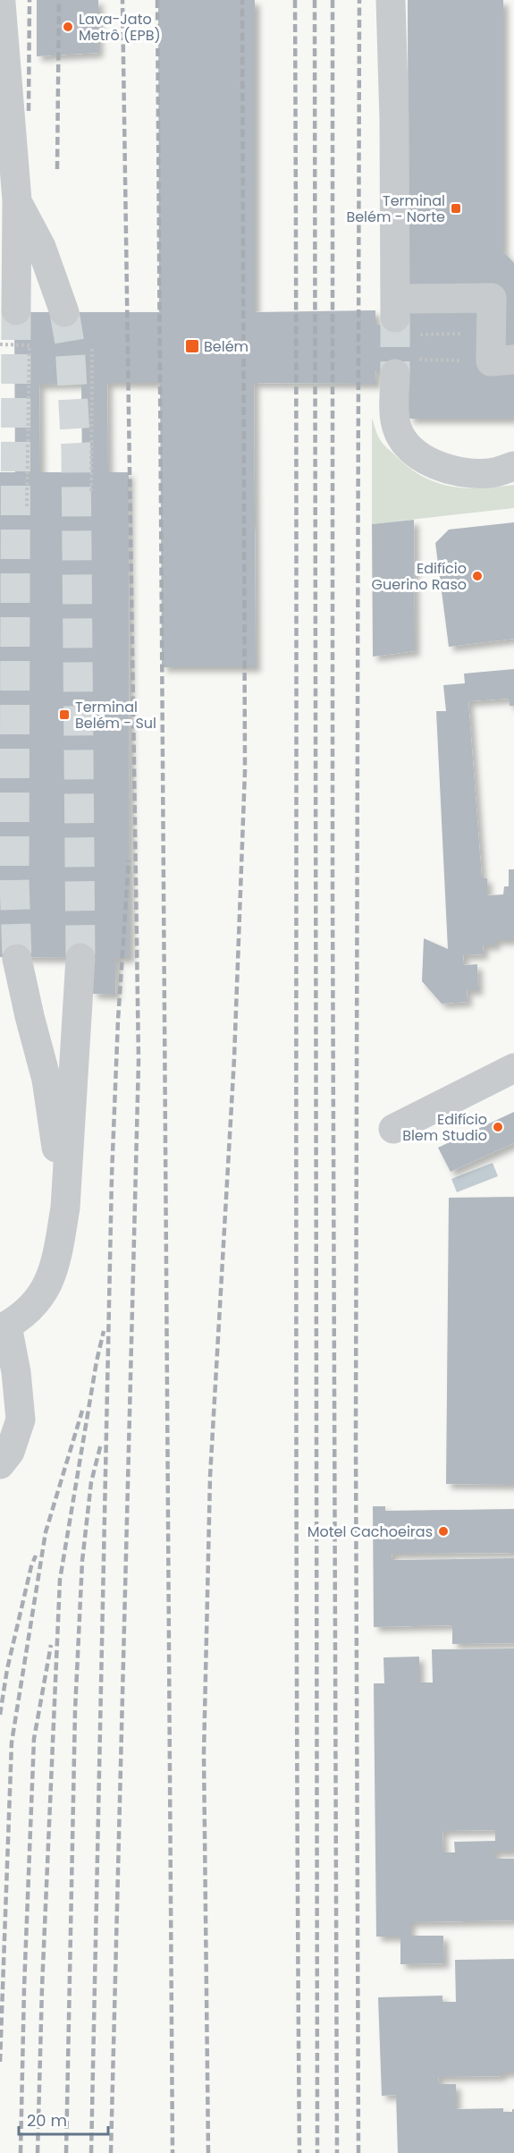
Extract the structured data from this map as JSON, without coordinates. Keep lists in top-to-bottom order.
{
  "places": {
    "other": [
      "Lava-Jato Metrô (EPB)",
      "Edifício Guerino Raso",
      "Edifício Blem Studio",
      "Motel Cachoeiras"
    ],
    "transit": ["Terminal Belém - Norte", "Belém", "Terminal Belém - Sul"]
  },
  "scale_bar": "20 m"
}
